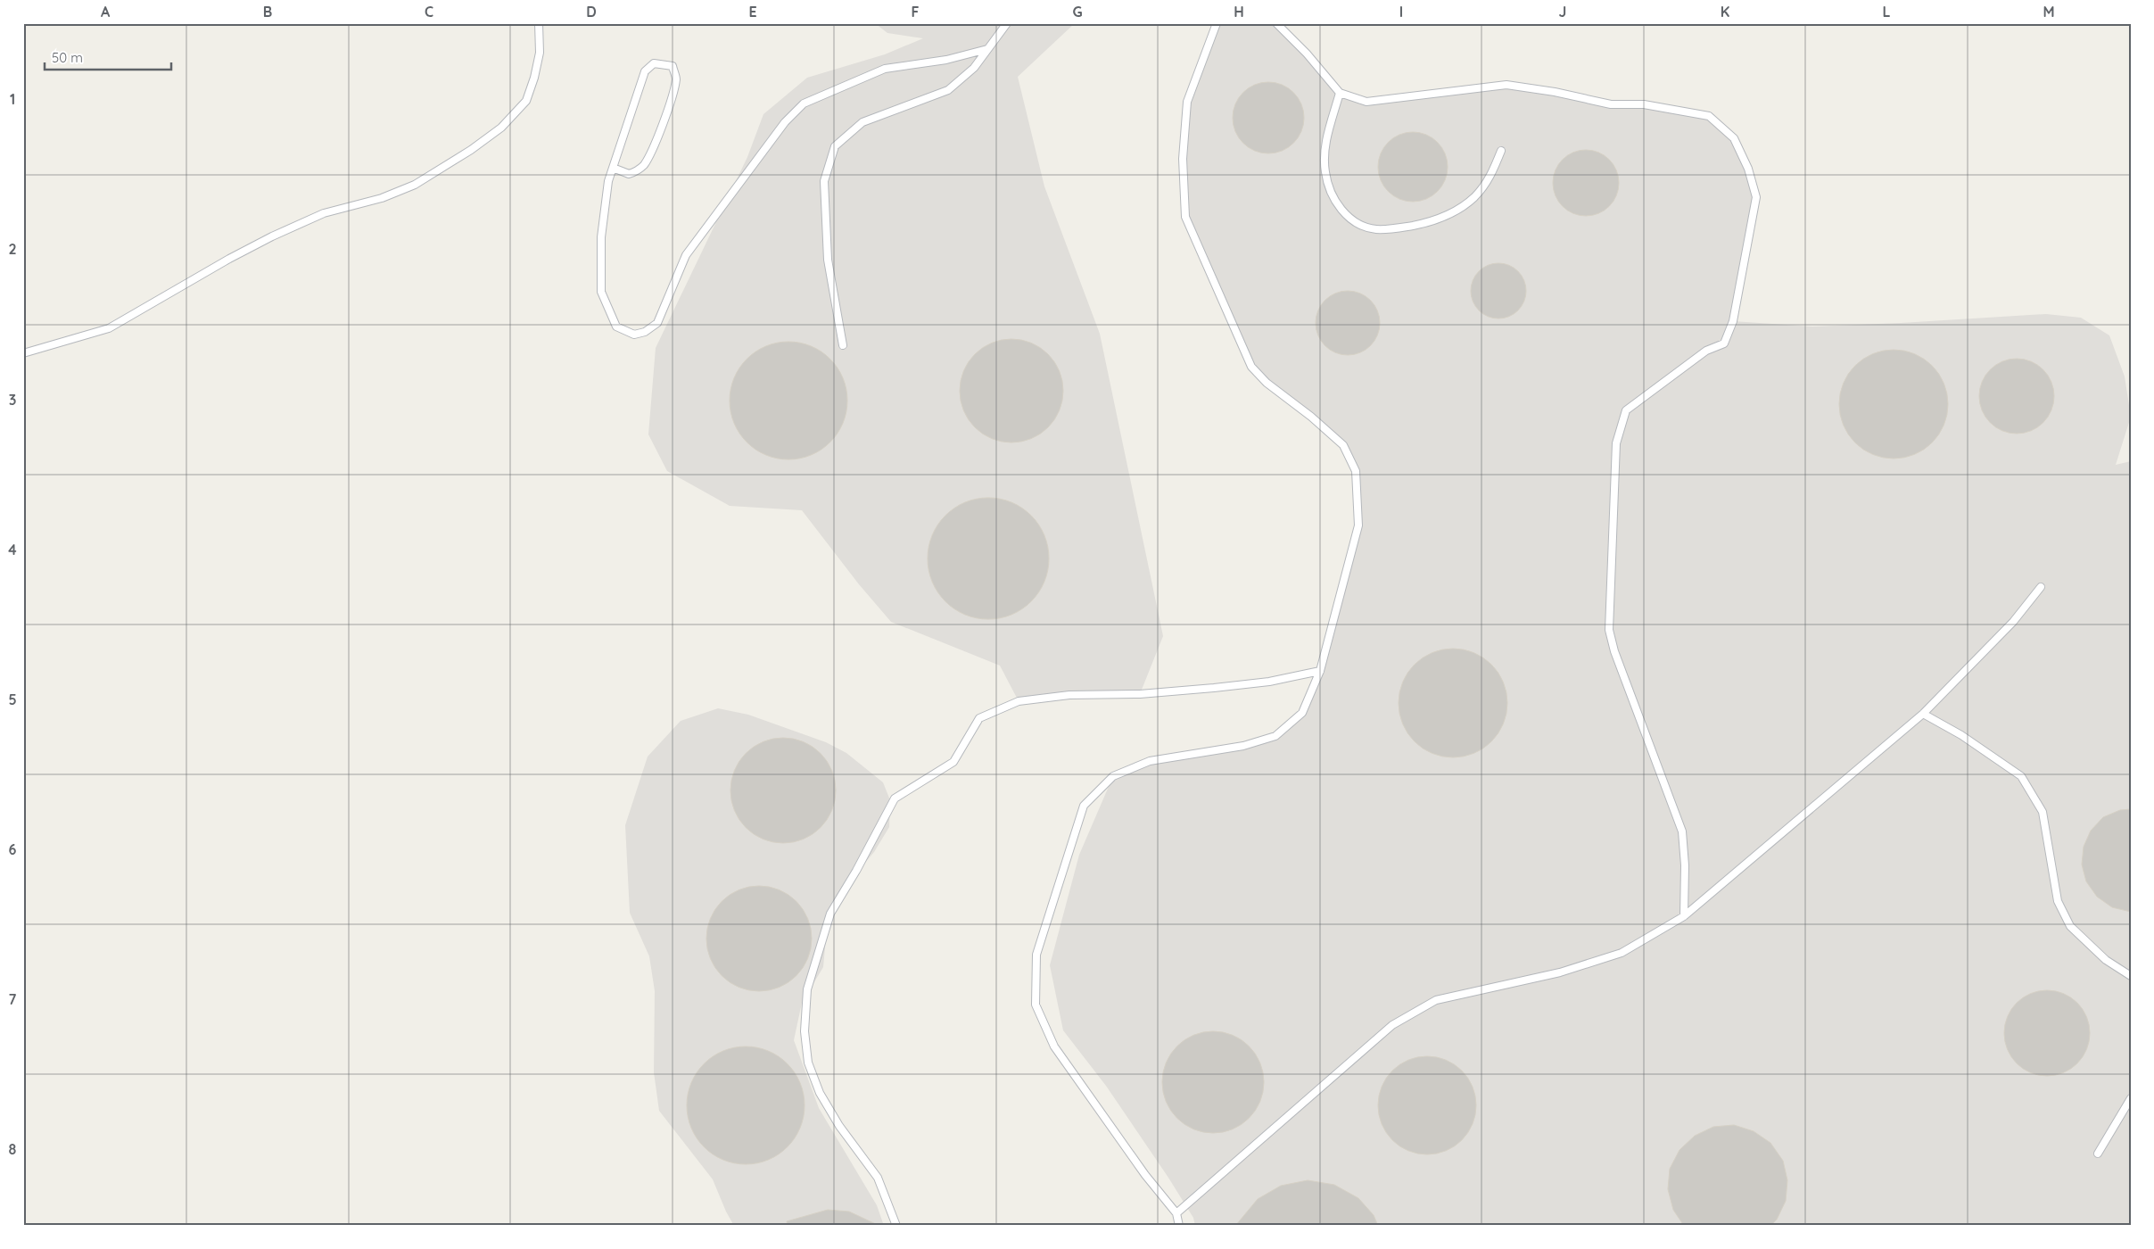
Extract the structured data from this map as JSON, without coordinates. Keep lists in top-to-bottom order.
{
  "scale_bar": "50 m",
  "grid": {
    "columns": [
      "A",
      "B",
      "C",
      "D",
      "E",
      "F",
      "G",
      "H",
      "I",
      "J",
      "K",
      "L",
      "M"
    ],
    "rows": [
      "1",
      "2",
      "3",
      "4",
      "5",
      "6",
      "7",
      "8"
    ]
  }
}
